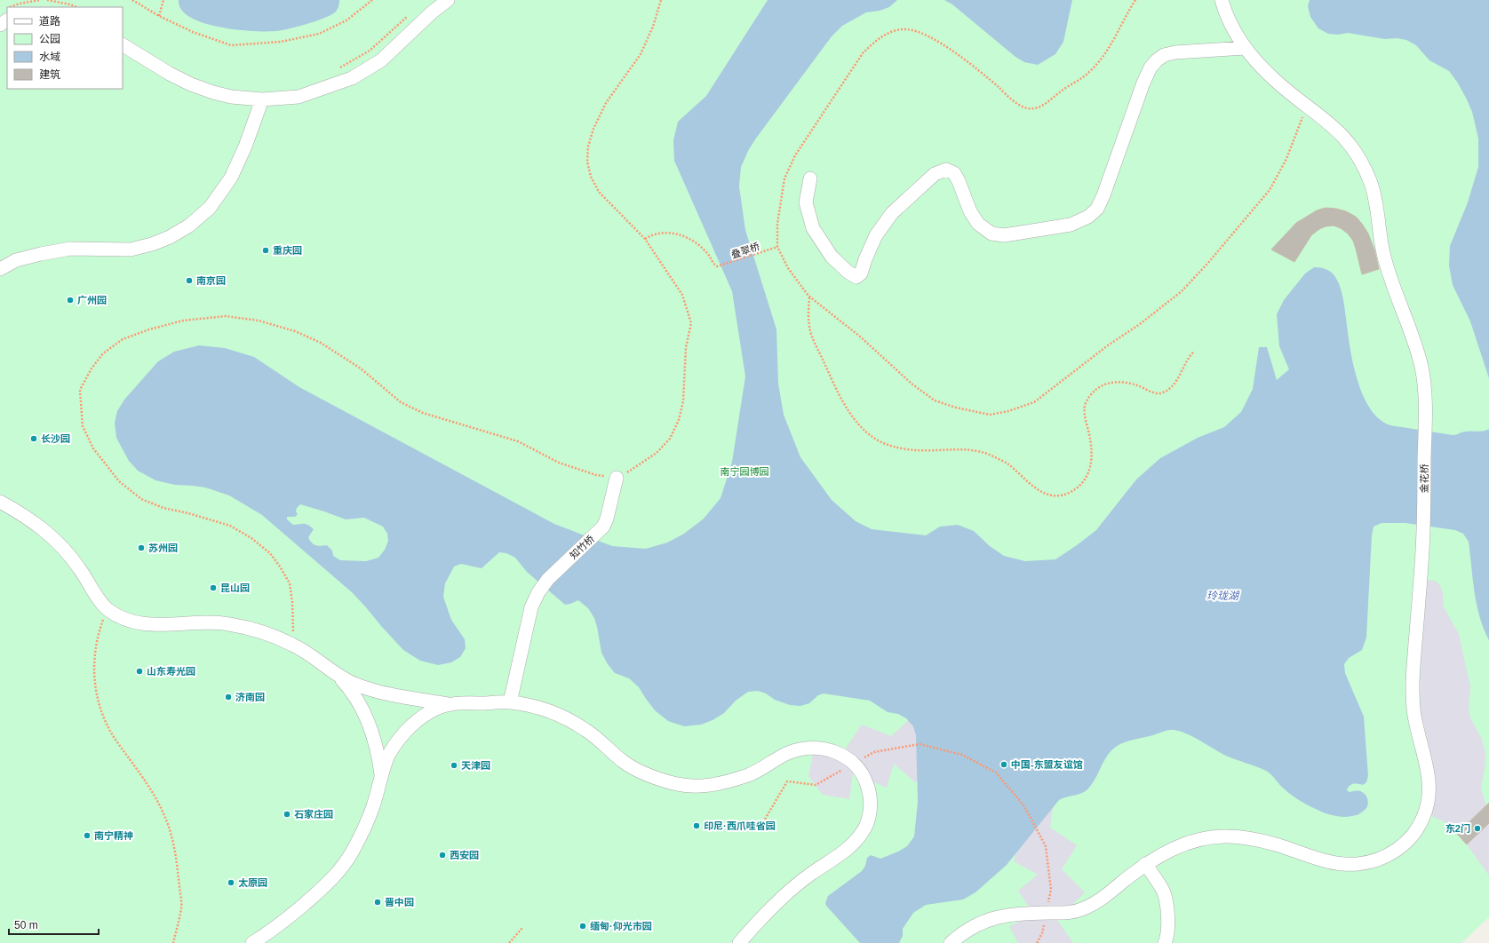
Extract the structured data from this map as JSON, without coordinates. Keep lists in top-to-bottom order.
{
  "streets": {
    "street": ["金花桥", "知竹桥"],
    "path": ["叠翠桥"]
  },
  "water": ["玲珑湖"],
  "parks": ["南宁园博园"],
  "places": [
    "重庆园",
    "南京园",
    "广州园",
    "长沙园",
    "苏州园",
    "昆山园",
    "山东寿光园",
    "济南园",
    "中国-东盟友谊馆",
    "天津园",
    "石家庄园",
    "印尼·西爪哇省园",
    "东2门",
    "南宁精神",
    "西安园",
    "太原园",
    "晋中园",
    "缅甸·仰光市园"
  ],
  "legend": [
    "道路",
    "公园",
    "水域",
    "建筑"
  ],
  "scale_bar": "50 m"
}
